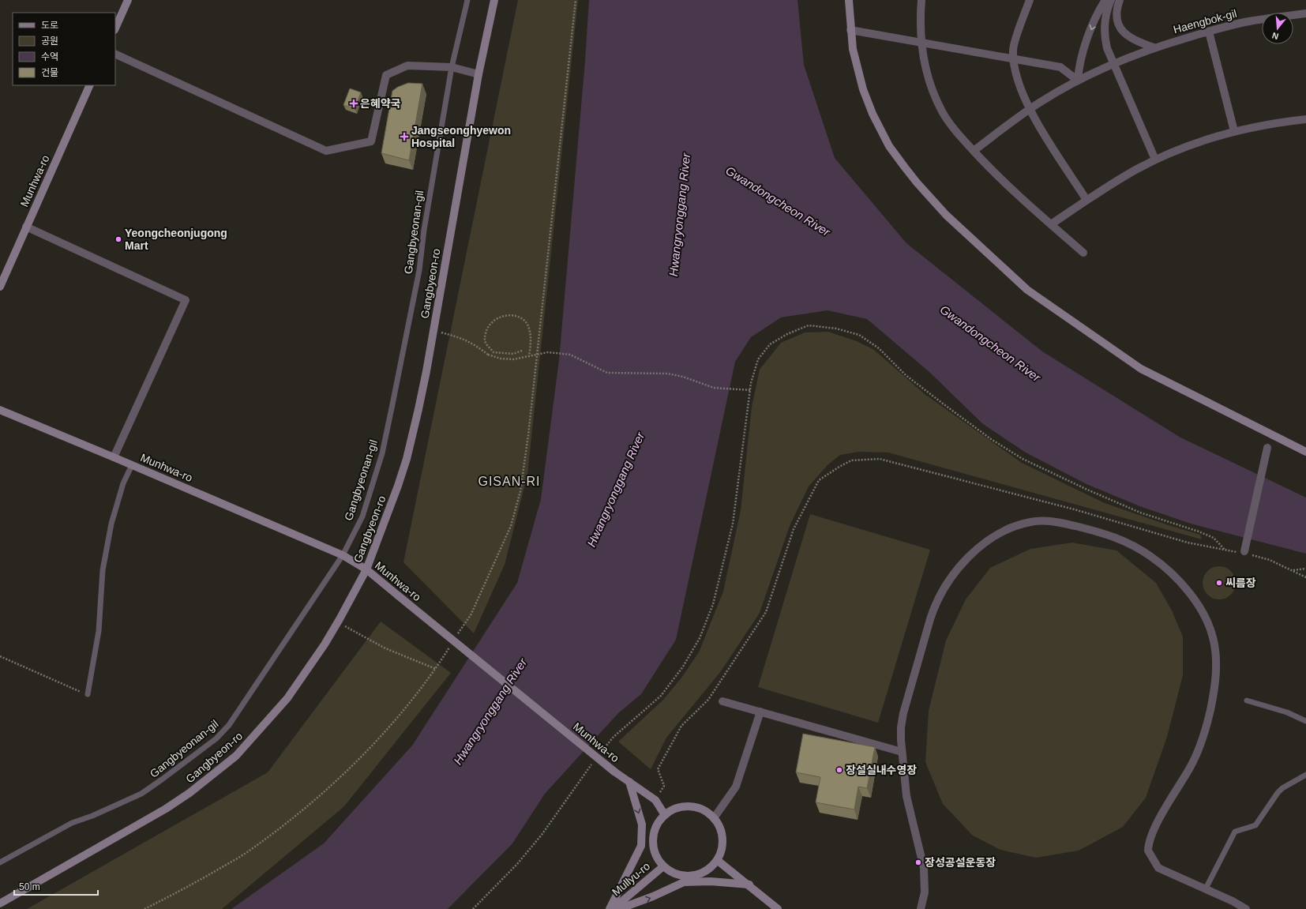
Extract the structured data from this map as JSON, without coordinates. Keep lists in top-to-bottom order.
{
  "streets": {
    "street": [
      "Haengbok-gil",
      "Munhwa-ro",
      "Gangbyeon-ro",
      "Mullyu-ro"
    ],
    "lane": ["Gangbyeonan-gil"]
  },
  "crossings": [
    ["Munhwa-ro", "Gangbyeonan-gil"],
    ["Munhwa-ro", "Gangbyeon-ro"],
    ["Munhwa-ro", "Mullyu-ro"]
  ],
  "districts": ["GISAN-RI"],
  "water": ["Gwandongcheon River", "Hwangryonggang River"],
  "places": {
    "health": ["은혜약국", "Jangseonghyewon Hospital"],
    "other": [
      "Yeongcheonjugong Mart",
      "씨름장",
      "장설실내수영장",
      "장성공설운동장"
    ]
  },
  "legend": [
    "도로",
    "공원",
    "수역",
    "건물"
  ],
  "scale_bar": "50 m",
  "north": "bottom"
}
